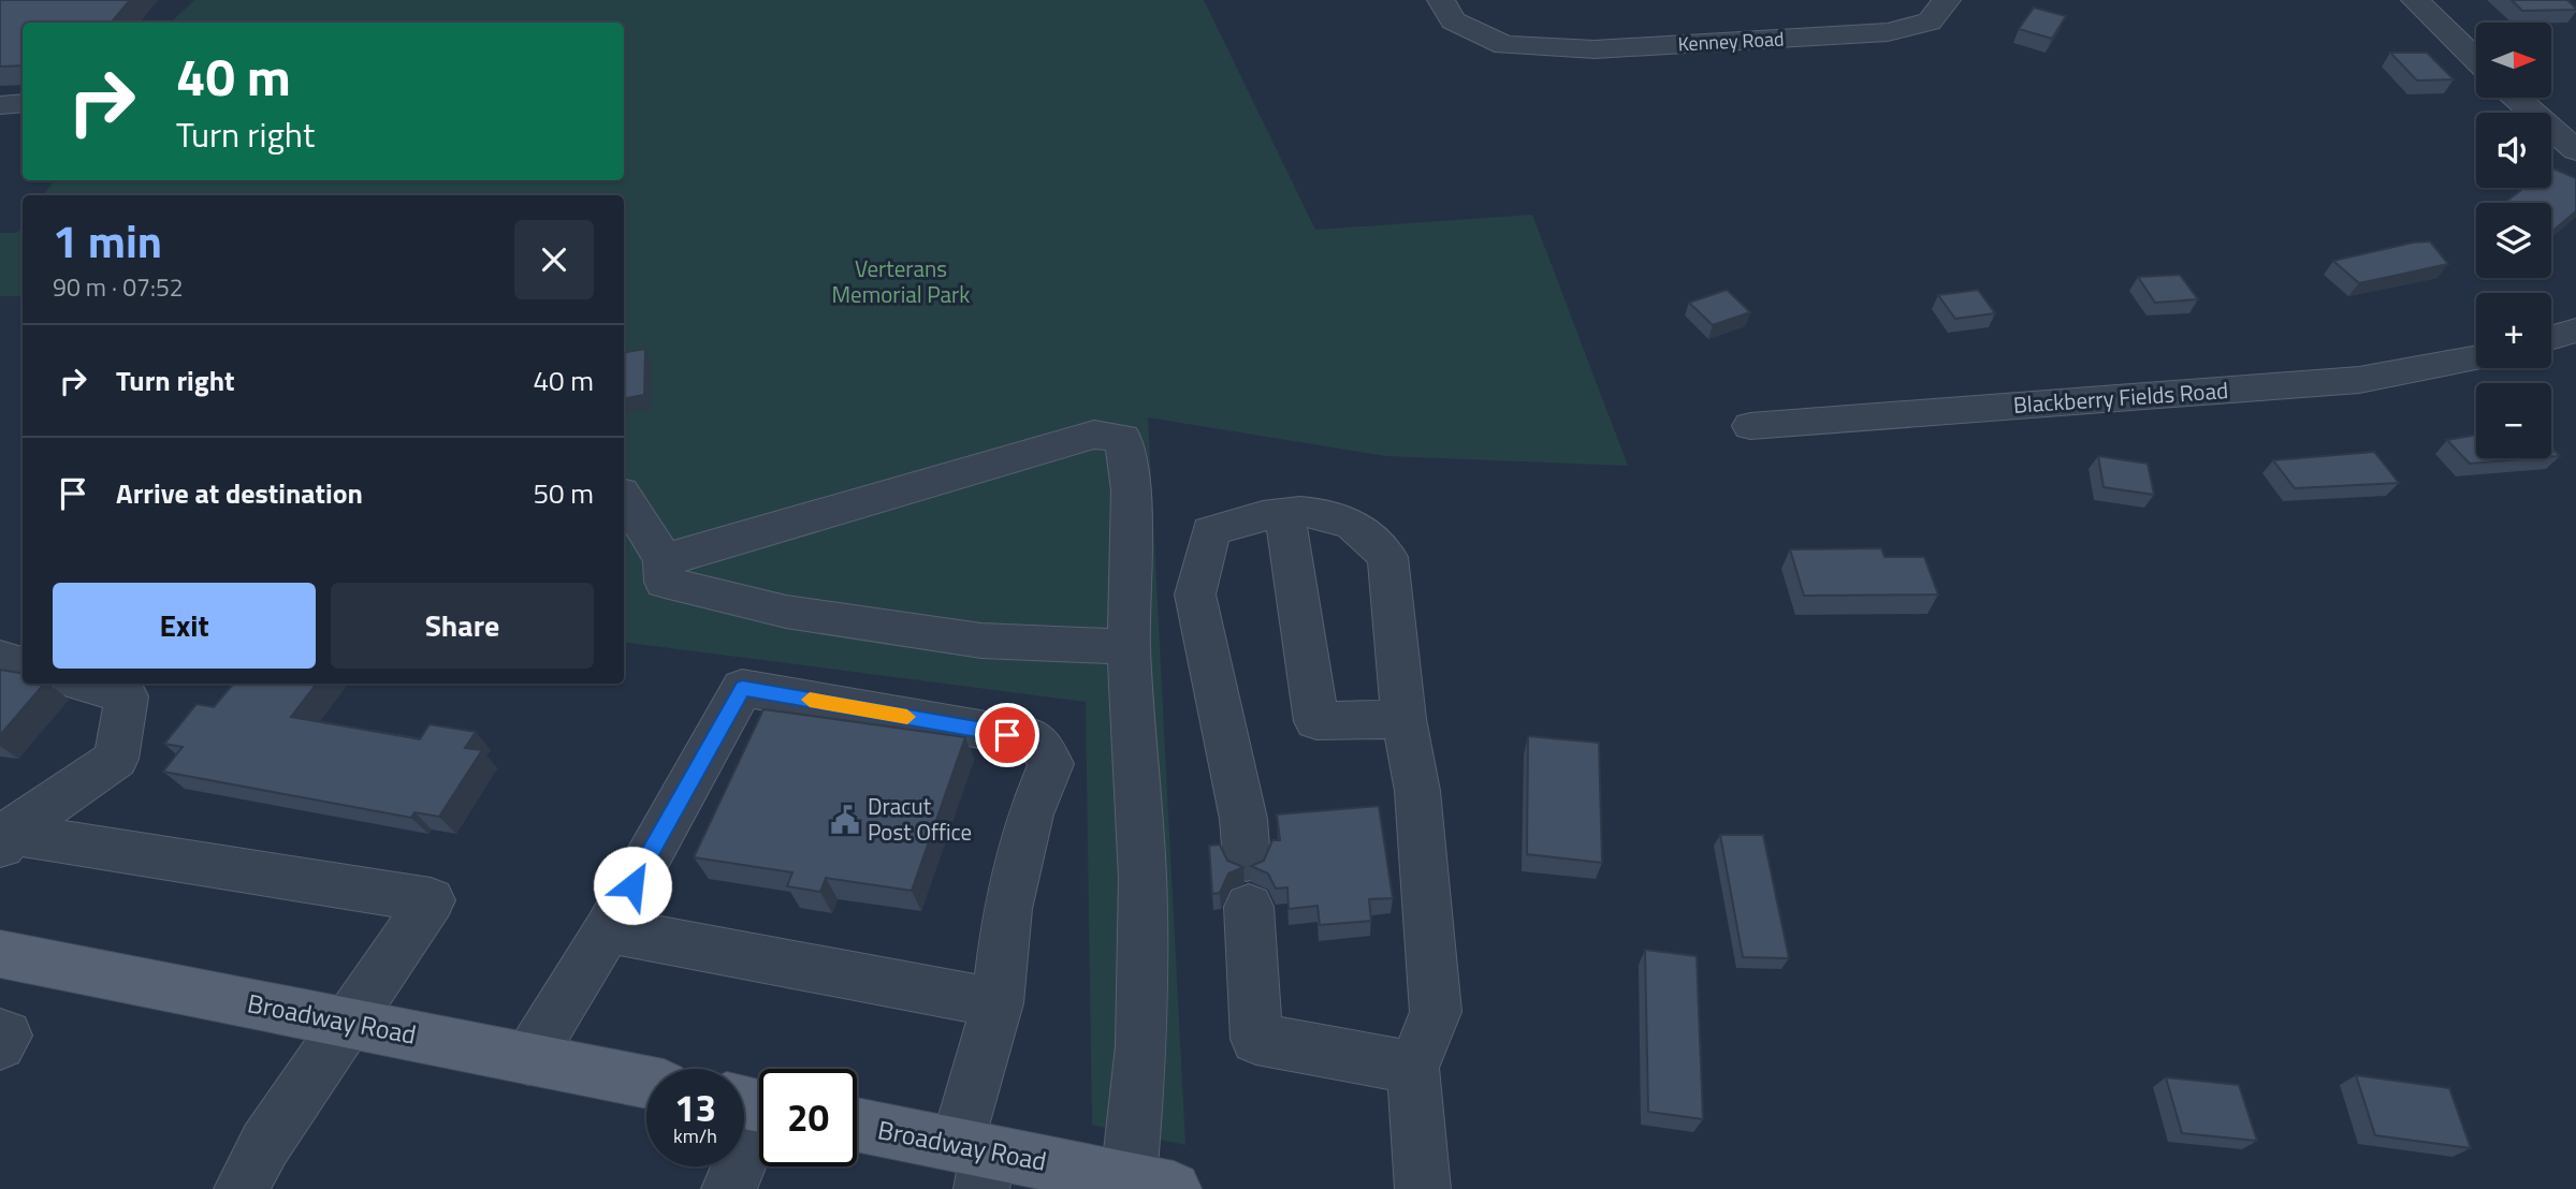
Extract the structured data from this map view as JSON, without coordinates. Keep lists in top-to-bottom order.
{
  "streets": {
    "main road": ["Broadway Road"],
    "street": ["Kenney Road", "Blackberry Fields Road"]
  },
  "parks": ["Verterans Memorial Park"],
  "places": {
    "public building": ["Dracut Post Office"]
  },
  "north": "right",
  "page": {
    "map_buttons": ["+", "−"],
    "turn": ["40 m", "Turn right"],
    "heading": ["1 min", "90 m · 07:52"],
    "list": [
      {
        "name": "Turn right",
        "value": "40 m"
      },
      {
        "name": "Arrive at destination",
        "value": "50 m"
      }
    ],
    "buttons": ["Exit", "Share"],
    "speed": "13 km/h",
    "limit": "20"
  }
}
